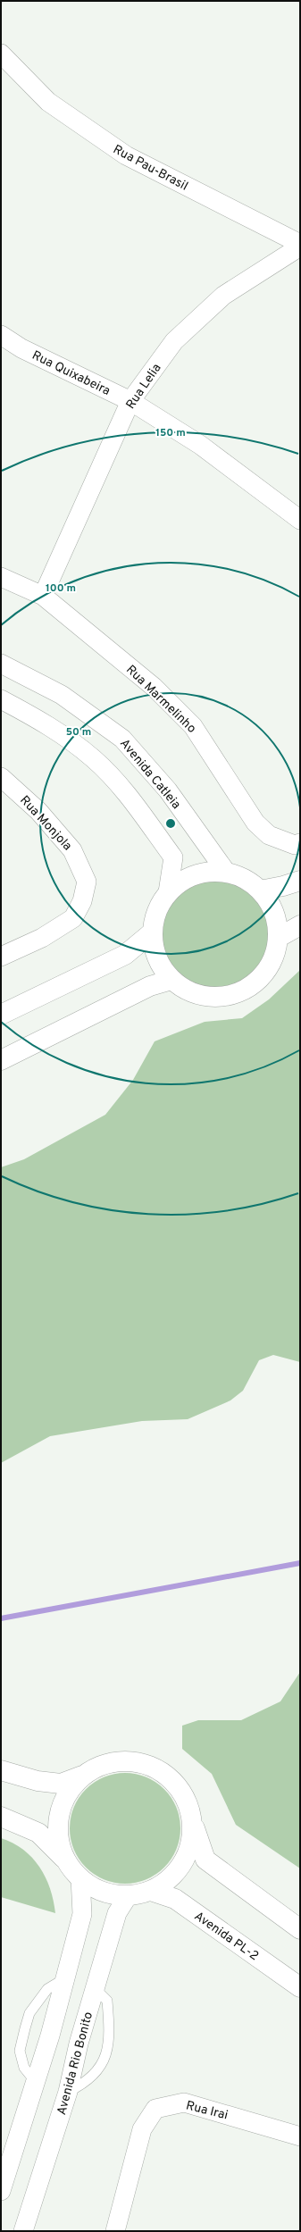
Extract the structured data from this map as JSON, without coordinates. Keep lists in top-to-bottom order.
{
  "streets": {
    "street": [
      "Rua Pau-Brasil",
      "Rua Quixabeira",
      "Rua Lelia",
      "Rua Marmelinho",
      "Avenida Catleia",
      "Rua Monjola",
      "Avenida PL-2",
      "Avenida Rio Bonito",
      "Rua Irai"
    ]
  },
  "crossings": [
    ["Rua Quixabeira", "Rua Lelia"],
    ["Rua Lelia", "Rua Marmelinho"]
  ],
  "rings": ["150 m", "100 m", "50 m"]
}
